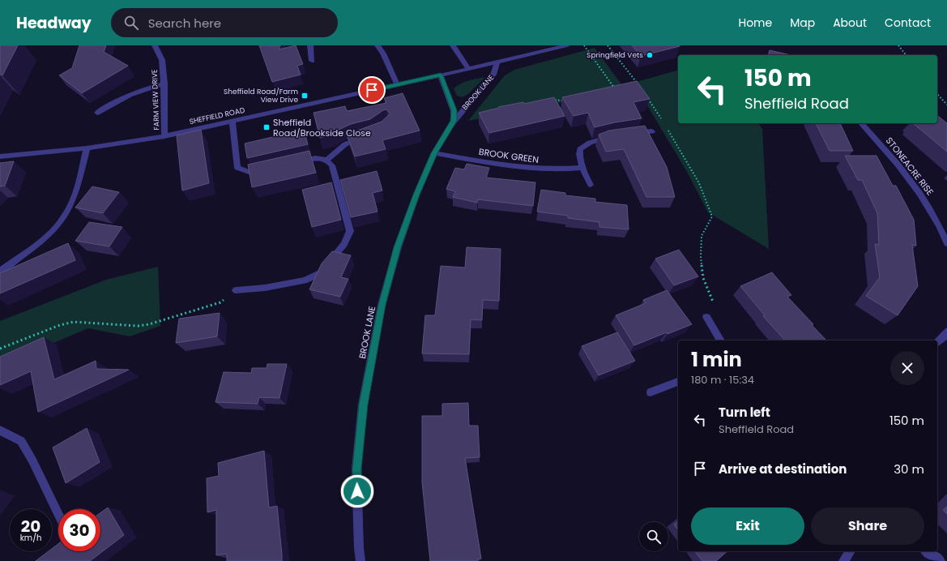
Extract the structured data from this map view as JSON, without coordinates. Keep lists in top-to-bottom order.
{
  "streets": {
    "street": [
      "BROOK LANE",
      "FARM VIEW DRIVE",
      "SHEFFIELD ROAD",
      "BROOK GREEN",
      "STONEACRE RISE"
    ]
  },
  "crossings": [
    ["BROOK LANE", "SHEFFIELD ROAD"],
    ["BROOK LANE", "BROOK GREEN"],
    ["FARM VIEW DRIVE", "SHEFFIELD ROAD"]
  ],
  "places": {
    "other": ["Springfield Vets"],
    "transit": ["Sheffield Road/Farm View Drive", "Sheffield Road/Brookside Close"]
  },
  "page": {
    "header": "Headway",
    "search": "Search here",
    "nav": [
      "Home",
      "Map",
      "About",
      "Contact"
    ],
    "turn": ["150 m", "Sheffield Road"],
    "heading": ["1 min", "180 m · 15:34"],
    "list": [
      {
        "name": "Turn left",
        "note": "Sheffield Road",
        "value": "150 m"
      },
      {
        "name": "Arrive at destination",
        "value": "30 m"
      }
    ],
    "buttons": ["Exit", "Share"],
    "speed": "20 km/h",
    "limit": "30"
  }
}
